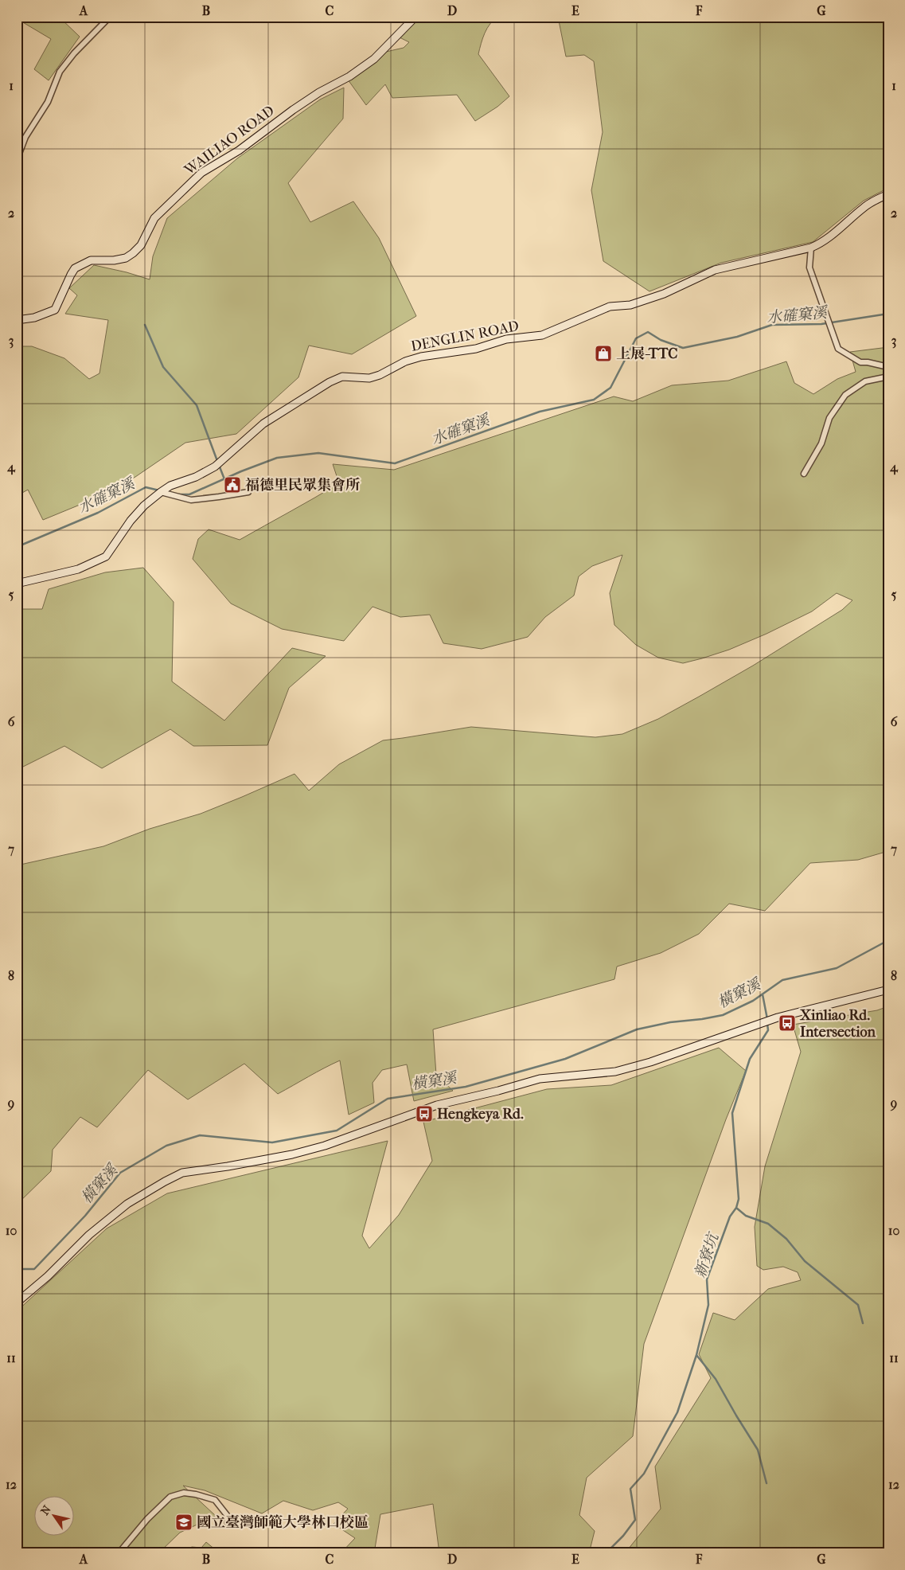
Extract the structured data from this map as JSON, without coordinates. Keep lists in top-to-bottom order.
{
  "streets": {
    "street": ["WAILIAO ROAD", "DENGLIN ROAD"]
  },
  "water": ["水確窠溪", "橫窠溪", "新寮坑"],
  "places": {
    "shop": ["上展-TTC"],
    "public building": ["福德里民眾集會所"],
    "bus stop": ["Xinliao Rd. Intersection", "Hengkeya Rd."],
    "school or university": ["國立臺灣師範大學林口校區"]
  },
  "north": "top left",
  "grid": {
    "columns": [
      "A",
      "B",
      "C",
      "D",
      "E",
      "F",
      "G"
    ],
    "rows": [
      "1",
      "2",
      "3",
      "4",
      "5",
      "6",
      "7",
      "8",
      "9",
      "10",
      "11",
      "12"
    ]
  }
}
